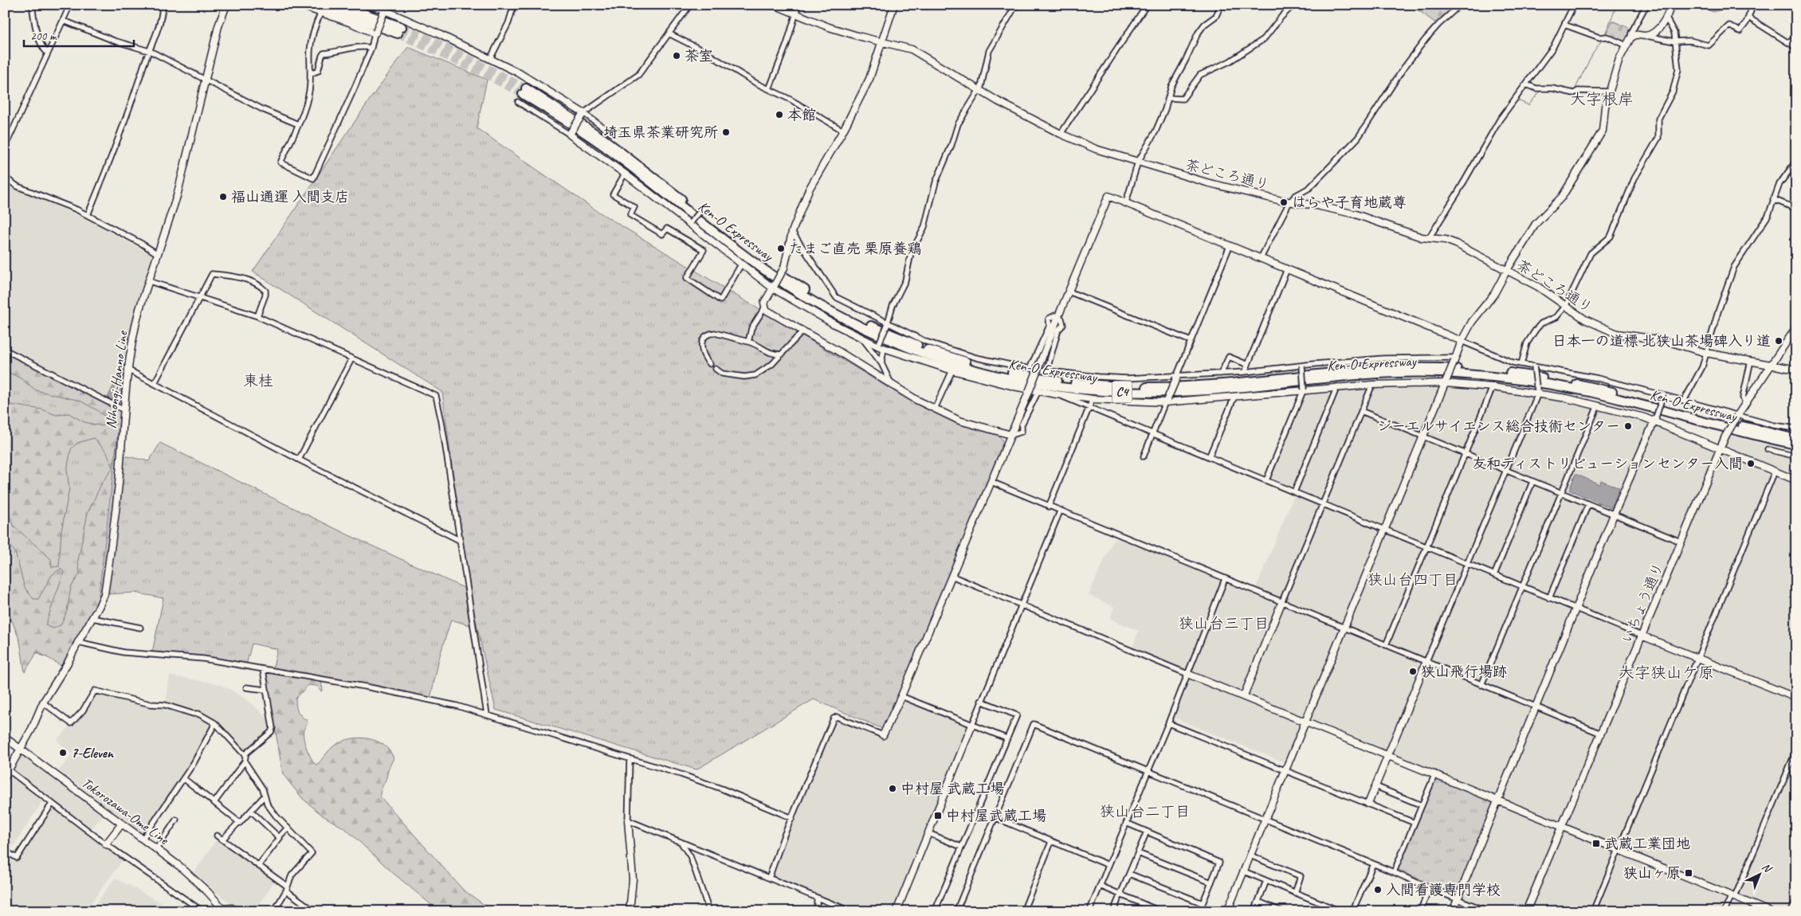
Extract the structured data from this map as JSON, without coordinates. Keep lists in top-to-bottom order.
{
  "streets": {
    "highway": ["Ken-O Expressway", "C4"],
    "street": [
      "茶どころ通り",
      "Nihongi-Hanno Line",
      "いちょう通り",
      "Tokorozawa-Ome Line"
    ]
  },
  "crossings": [
    ["茶どころ通り", "いちょう通り"],
    ["Nihongi-Hanno Line", "Tokorozawa-Ome Line"]
  ],
  "districts": [
    "大字根岸",
    "東桂",
    "狭山台四丁目",
    "狭山台三丁目",
    "大字狭山ケ原",
    "狭山台二丁目"
  ],
  "places": {
    "other": [
      "茶室",
      "本館",
      "埼玉県茶業研究所",
      "福山通運 入間支店",
      "はらや子育地蔵尊",
      "たまご直売 栗原養鶏",
      "日本一の道標 北狭山茶場碑入り道",
      "ジーエルサイエンス総合技術センター",
      "友和ディストリビューションセンター入間",
      "狭山飛行場跡",
      "7-Eleven",
      "中村屋 武蔵工場",
      "入間看護専門学校"
    ],
    "transit": ["中村屋武蔵工場", "武蔵工業団地", "狭山ヶ原"]
  },
  "scale_bar": "200 m",
  "north": "top right"
}
